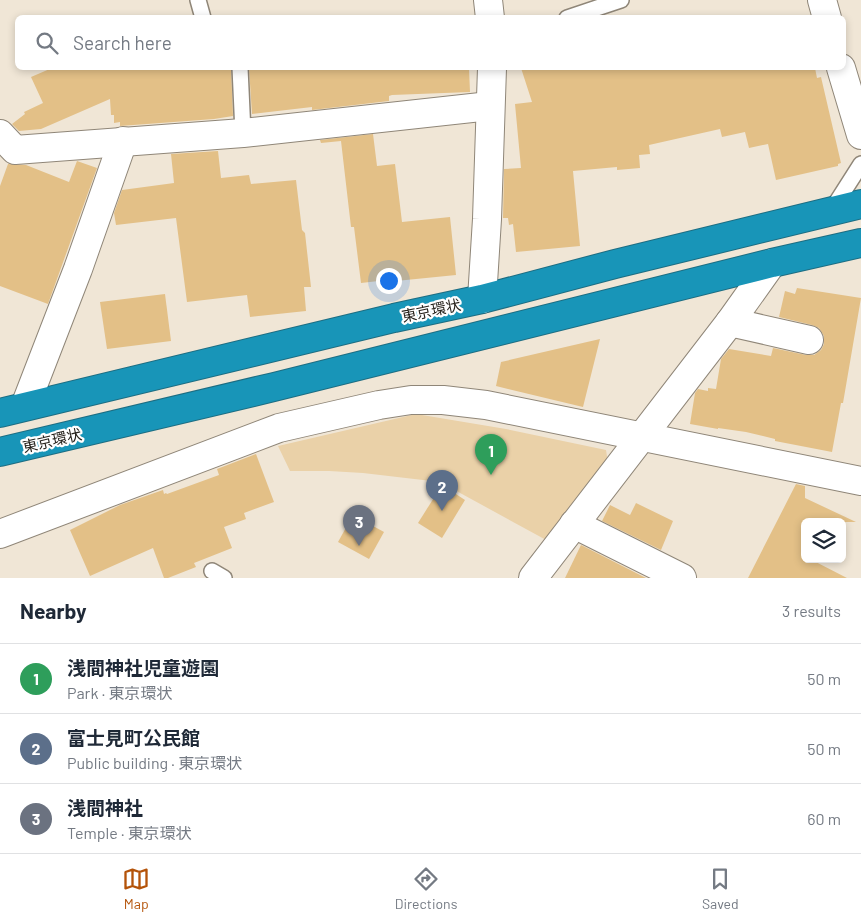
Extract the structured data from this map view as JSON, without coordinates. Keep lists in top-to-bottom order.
{
  "streets": {
    "highway": ["東京環状"]
  },
  "page": {
    "search": "Search here",
    "pins": ["1", "2", "3"],
    "heading": ["Nearby", "3 results"],
    "list": [
      {
        "mark": "1",
        "name": "浅間神社児童遊園",
        "note": "Park · 東京環状",
        "value": "50 m"
      },
      {
        "mark": "2",
        "name": "富士見町公民館",
        "note": "Public building · 東京環状",
        "value": "50 m"
      },
      {
        "mark": "3",
        "name": "浅間神社",
        "note": "Temple · 東京環状",
        "value": "60 m"
      }
    ],
    "nav": ["Map", "Directions", "Saved"]
  }
}
